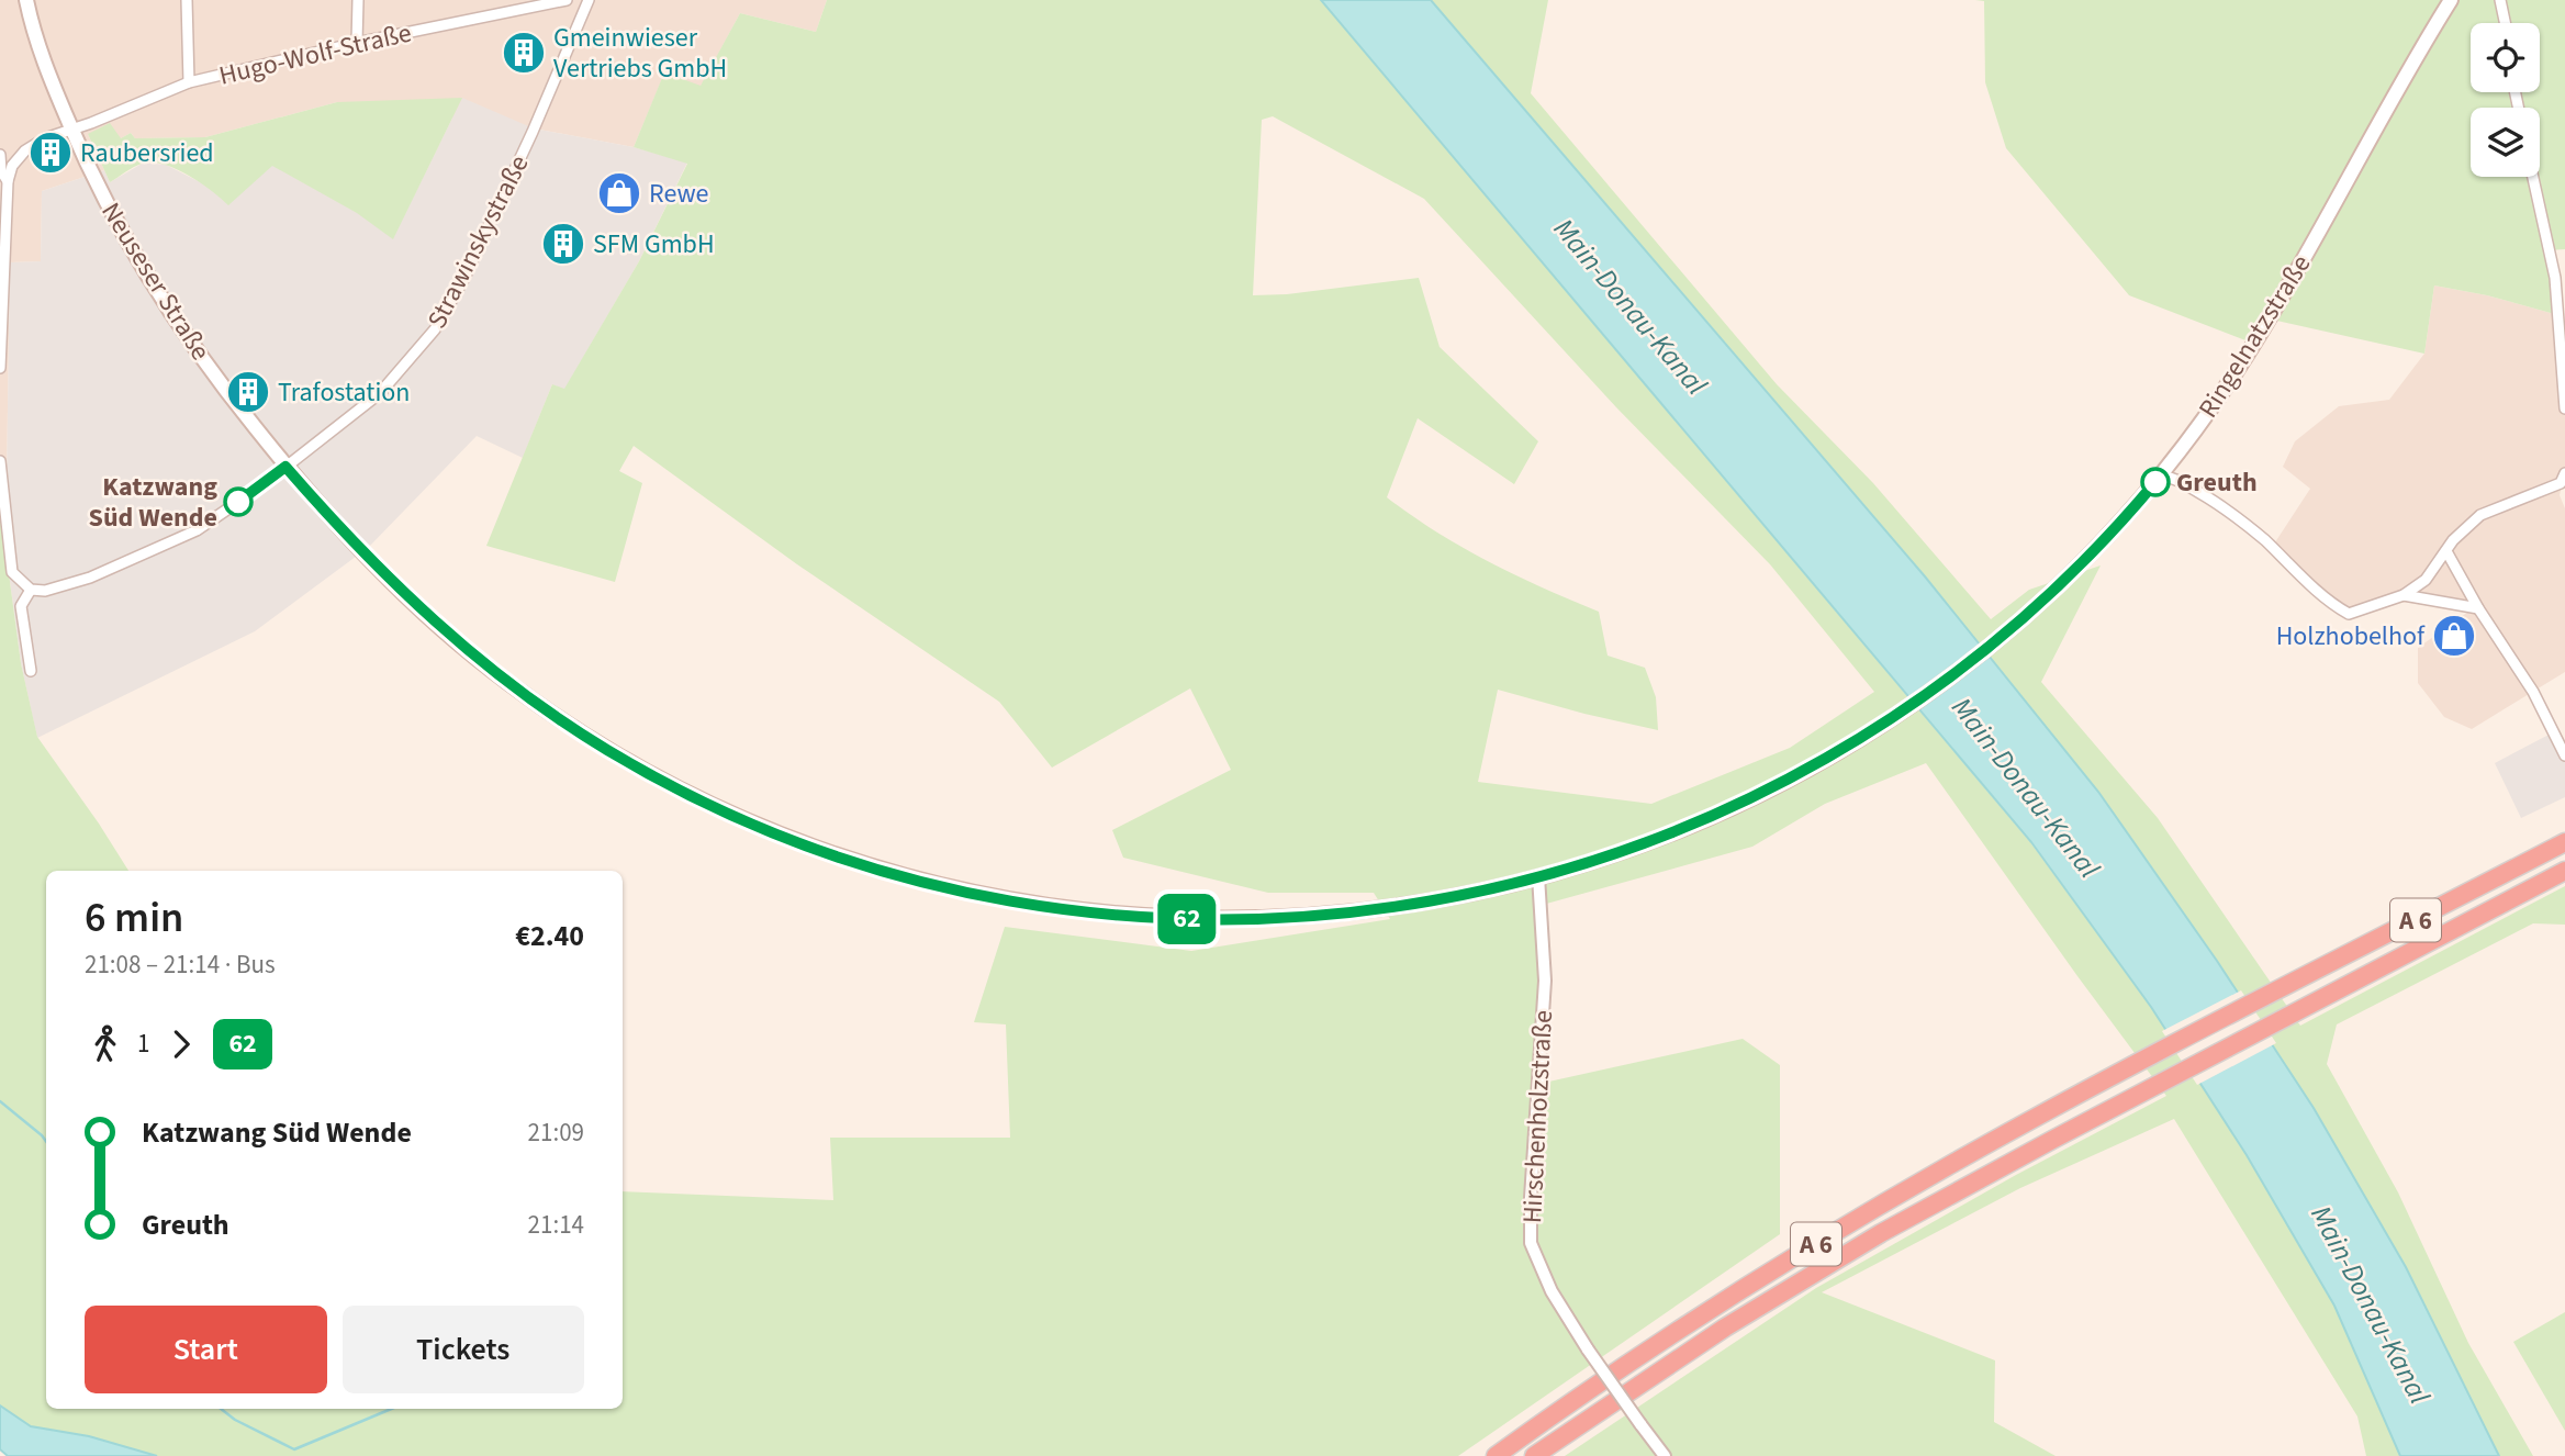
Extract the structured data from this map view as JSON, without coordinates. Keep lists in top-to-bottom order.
{
  "streets": {
    "highway": ["A 6"],
    "main road": ["Neuseser Straße", "Ringelnatzstraße"],
    "street": ["Hugo-Wolf-Straße", "Strawinskystraße", "Hirschenholzstraße"]
  },
  "crossings": [
    ["Hugo-Wolf-Straße", "Neuseser Straße"],
    ["Strawinskystraße", "Neuseser Straße"],
    ["Neuseser Straße", "Ringelnatzstraße"],
    ["Neuseser Straße", "Hirschenholzstraße"]
  ],
  "water": ["Main-Donau-Kanal"],
  "places": {
    "building": [
      "Gmeinwieser Vertriebs GmbH",
      "Raubersried",
      "SFM GmbH",
      "Trafostation"
    ],
    "shop": ["Rewe", "Holzhobelhof"],
    "other": ["Greuth", "Katzwang Süd Wende"]
  },
  "lines": ["bus line 62"],
  "page": {
    "on_map": "62",
    "heading": ["6 min", "21:08 – 21:14 · Bus", "€2.40"],
    "legs": ["1", "62"],
    "list": [
      {
        "name": "Katzwang Süd Wende",
        "value": "21:09"
      },
      {
        "name": "Greuth",
        "value": "21:14"
      }
    ],
    "buttons": ["Start", "Tickets"]
  }
}
